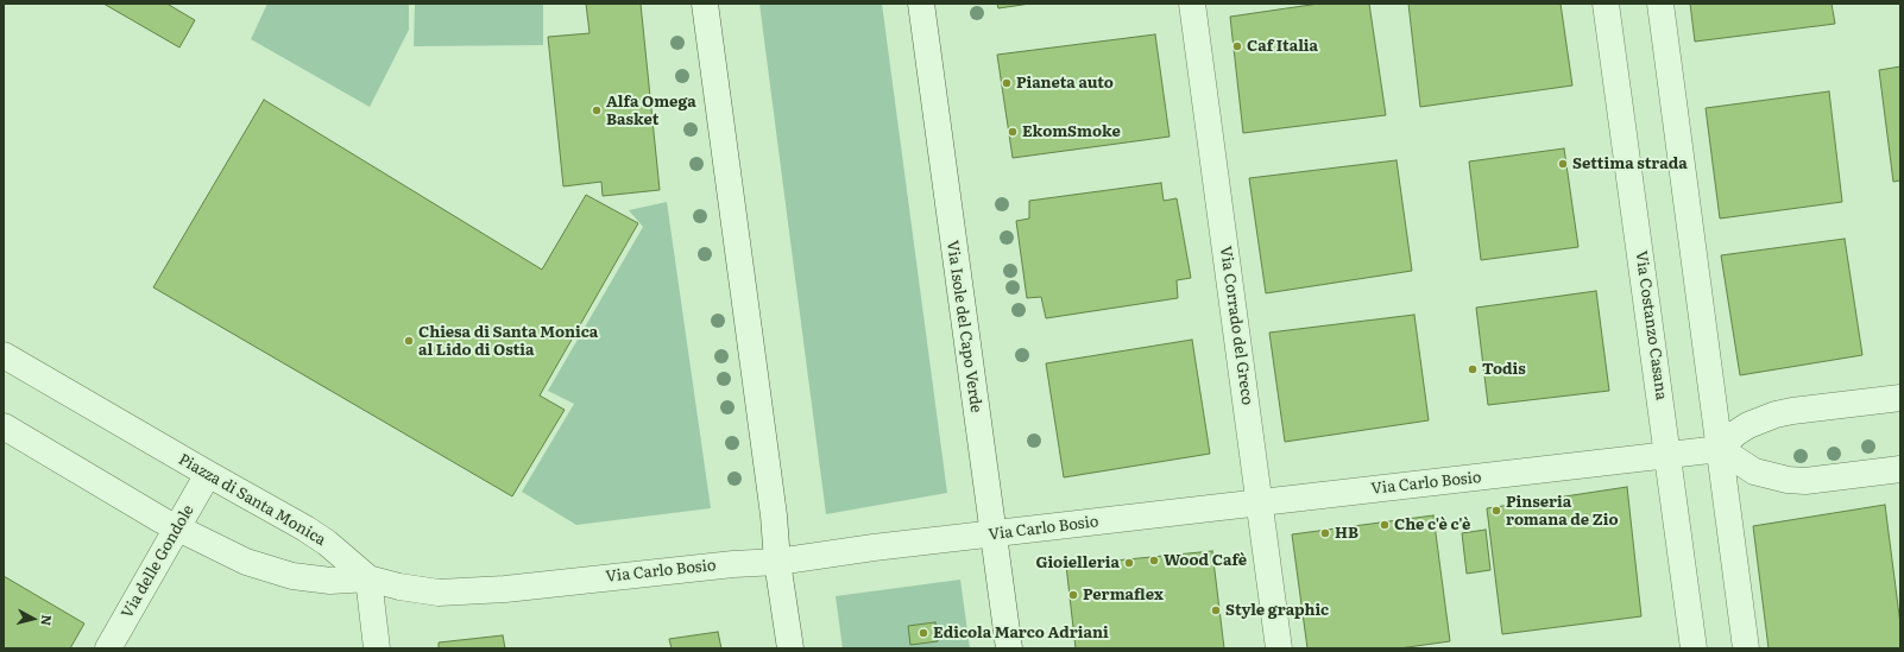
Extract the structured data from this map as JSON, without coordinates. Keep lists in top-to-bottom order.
{
  "streets": {
    "street": [
      "Via Corrado del Greco",
      "Via Costanzo Casana",
      "Via Isole del Capo Verde",
      "Via Carlo Bosio",
      "Piazza di Santa Monica",
      "Via delle Gondole"
    ]
  },
  "crossings": [
    ["Via Corrado del Greco", "Via Carlo Bosio"],
    ["Via Costanzo Casana", "Via Carlo Bosio"],
    ["Via Isole del Capo Verde", "Via Carlo Bosio"],
    ["Via Carlo Bosio", "Piazza di Santa Monica"],
    ["Piazza di Santa Monica", "Via delle Gondole"]
  ],
  "places": [
    "Caf Italia",
    "Pianeta auto",
    "Alfa Omega Basket",
    "EkomSmoke",
    "Settima strada",
    "Chiesa di Santa Monica al Lido di Ostia",
    "Todis",
    "Pinseria romana de Zio",
    "Che c'è c'è",
    "HB",
    "Wood Cafè",
    "Gioielleria",
    "Permaflex",
    "Style graphic",
    "Edicola Marco Adriani"
  ],
  "north": "right"
}
